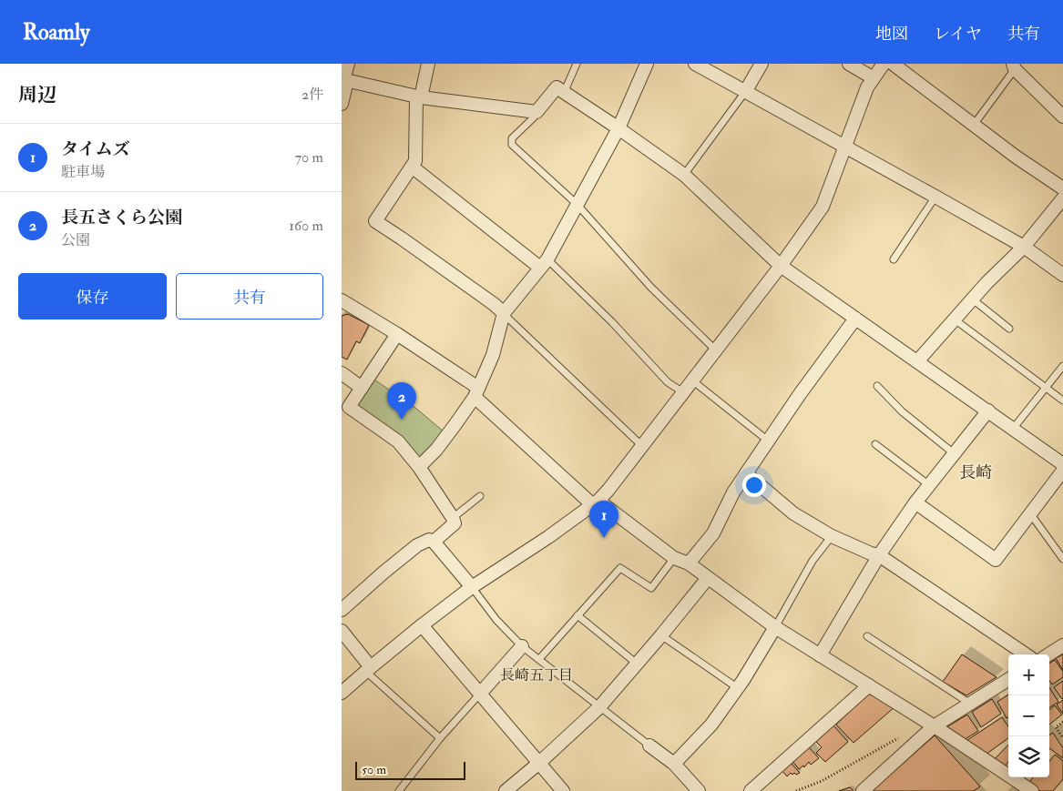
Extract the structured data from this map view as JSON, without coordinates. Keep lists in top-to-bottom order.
{
  "districts": ["長崎", "長崎五丁目"],
  "scale_bar": "50 m",
  "page": {
    "header": "Roamly",
    "nav": ["地図", "レイヤ", "共有"],
    "heading": ["周辺", "2件"],
    "list": [
      {
        "mark": "1",
        "name": "タイムズ",
        "note": "駐車場",
        "value": "70 m"
      },
      {
        "mark": "2",
        "name": "長五さくら公園",
        "note": "公園",
        "value": "160 m"
      }
    ],
    "buttons": ["保存", "共有"],
    "pins": ["2", "1"],
    "map_buttons": ["+", "−"],
    "scale": "50 m"
  }
}
